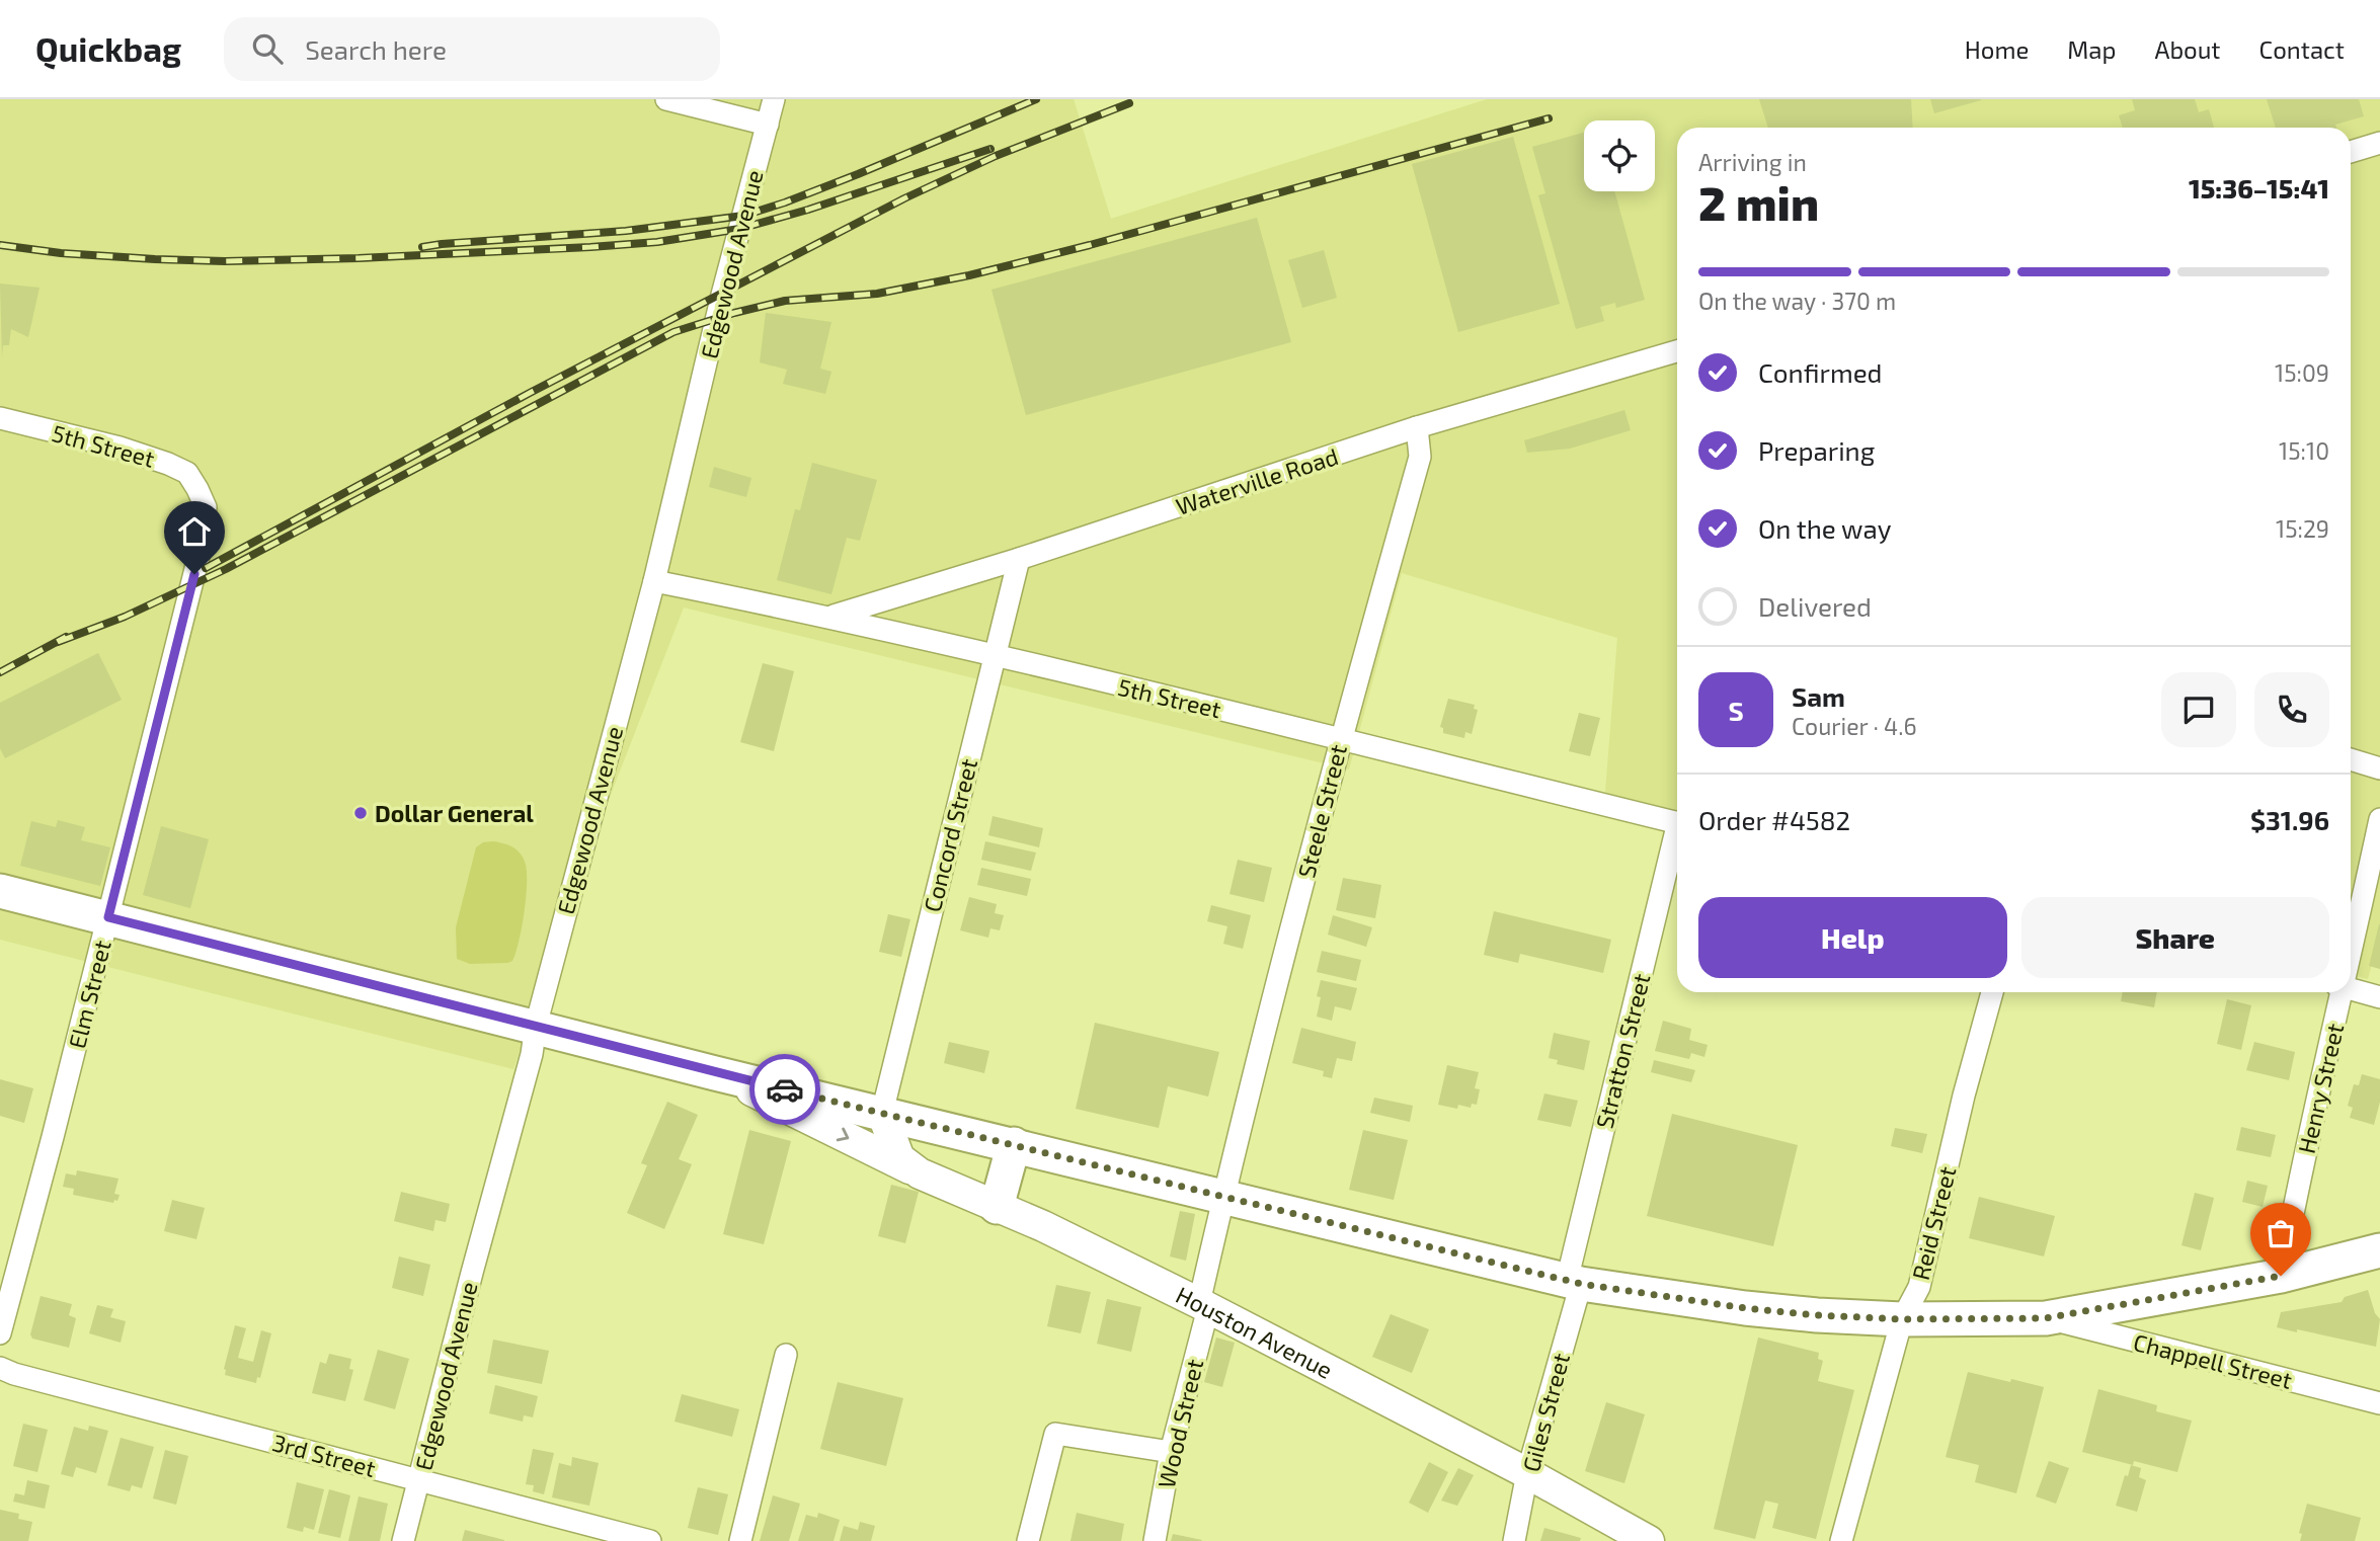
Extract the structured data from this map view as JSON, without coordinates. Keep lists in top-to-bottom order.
{
  "streets": {
    "street": [
      "Edgewood Avenue",
      "5th Street",
      "Waterville Road",
      "Steele Street",
      "Concord Street",
      "Elm Street",
      "Stratton Street",
      "Henry Street",
      "Reid Street",
      "Houston Avenue",
      "Chappell Street",
      "Giles Street",
      "Wood Street",
      "3rd Street"
    ]
  },
  "crossings": [
    ["Edgewood Avenue", "5th Street"],
    ["Edgewood Avenue", "3rd Street"],
    ["5th Street", "Waterville Road"],
    ["5th Street", "Steele Street"],
    ["5th Street", "Concord Street"],
    ["5th Street", "Elm Street"],
    ["Waterville Road", "Steele Street"],
    ["Waterville Road", "Concord Street"],
    ["Steele Street", "Wood Street"],
    ["Concord Street", "Houston Avenue"],
    ["Stratton Street", "Giles Street"],
    ["Houston Avenue", "Giles Street"],
    ["Houston Avenue", "Wood Street"]
  ],
  "places": ["Dollar General"],
  "page": {
    "header": "Quickbag",
    "search": "Search here",
    "nav": [
      "Home",
      "Map",
      "About",
      "Contact"
    ],
    "heading": ["2 min", "Arriving in", "15:36–15:41"],
    "panel": [
      "Sam",
      "Courier · 4.6",
      "Order #4582",
      "$31.96"
    ],
    "bar": "On the way · 370 m",
    "list": [
      ["Confirmed", "15:09"],
      ["Preparing", "15:10"],
      ["On the way", "15:29"],
      "Delivered"
    ],
    "round": "S",
    "buttons": ["Help", "Share"]
  }
}
